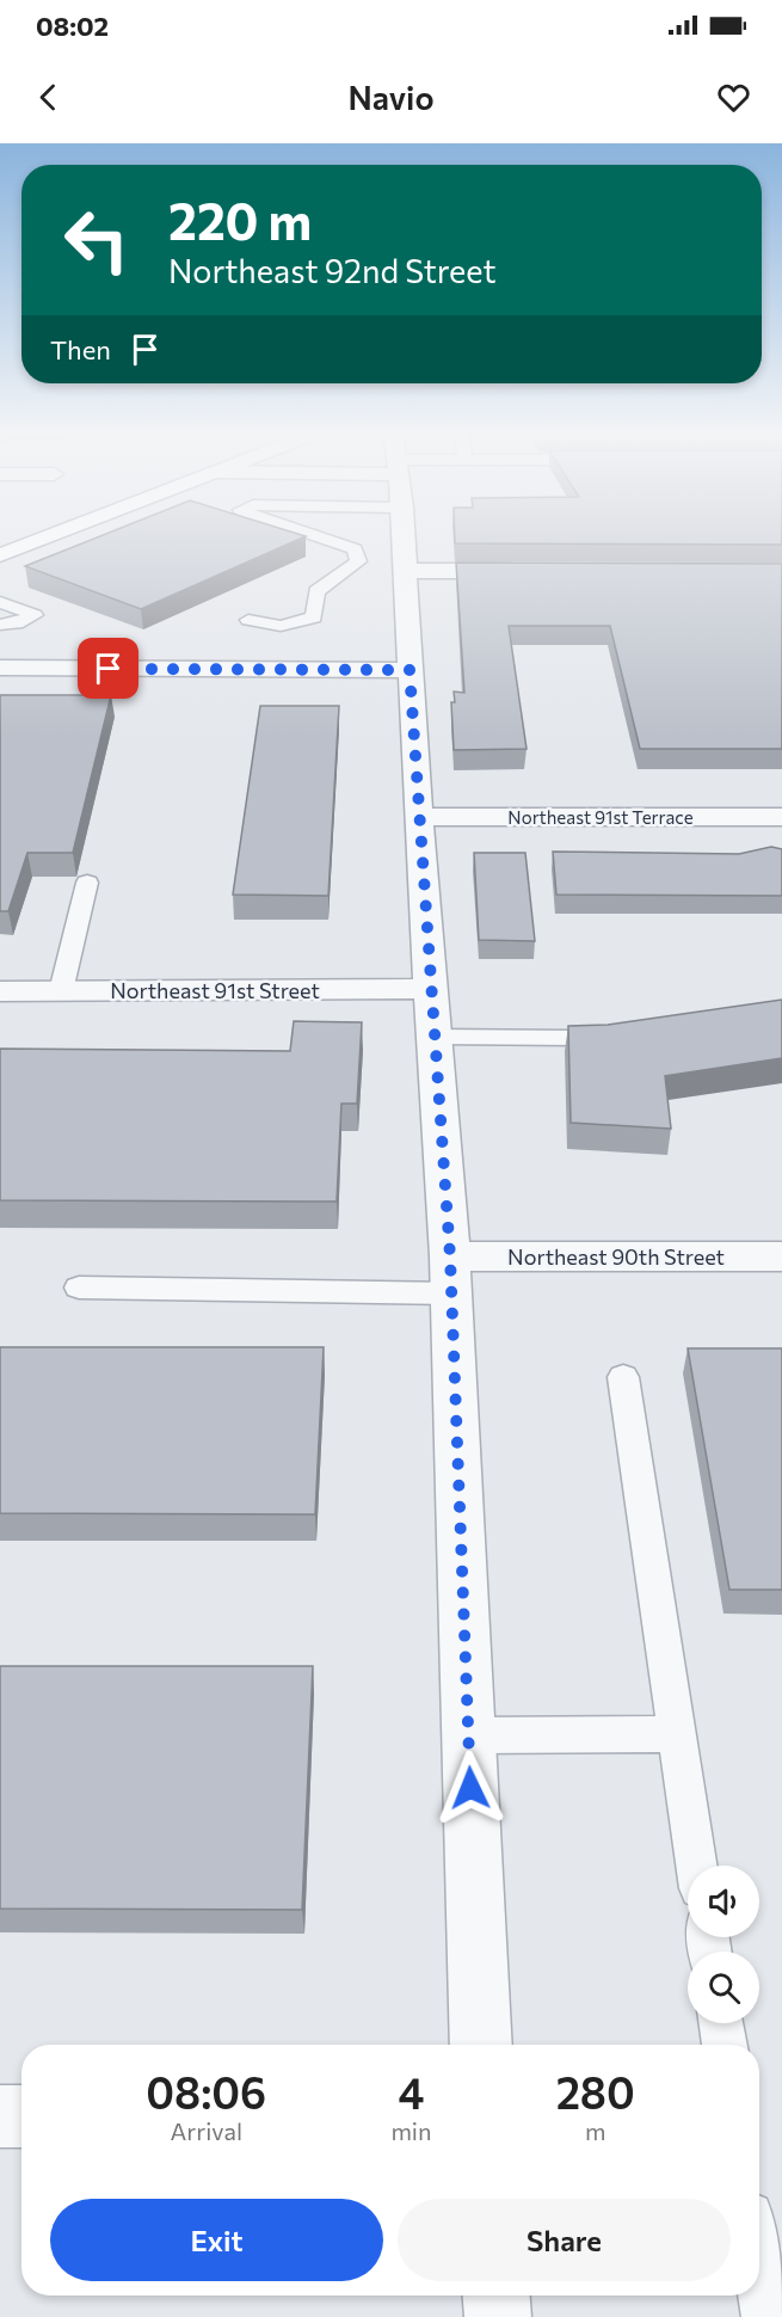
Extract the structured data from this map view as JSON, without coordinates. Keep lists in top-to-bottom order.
{
  "streets": {
    "street": ["Northeast 91st Terrace", "Northeast 91st Street", "Northeast 90th Street"]
  },
  "page": {
    "status": "08:02",
    "header": "Navio",
    "turn": ["220 m", "Northeast 92nd Street"],
    "then": "Then",
    "eta": [
      "08:06",
      "Arrival",
      "4",
      "min",
      "280",
      "m"
    ],
    "buttons": ["Exit", "Share"]
  }
}
